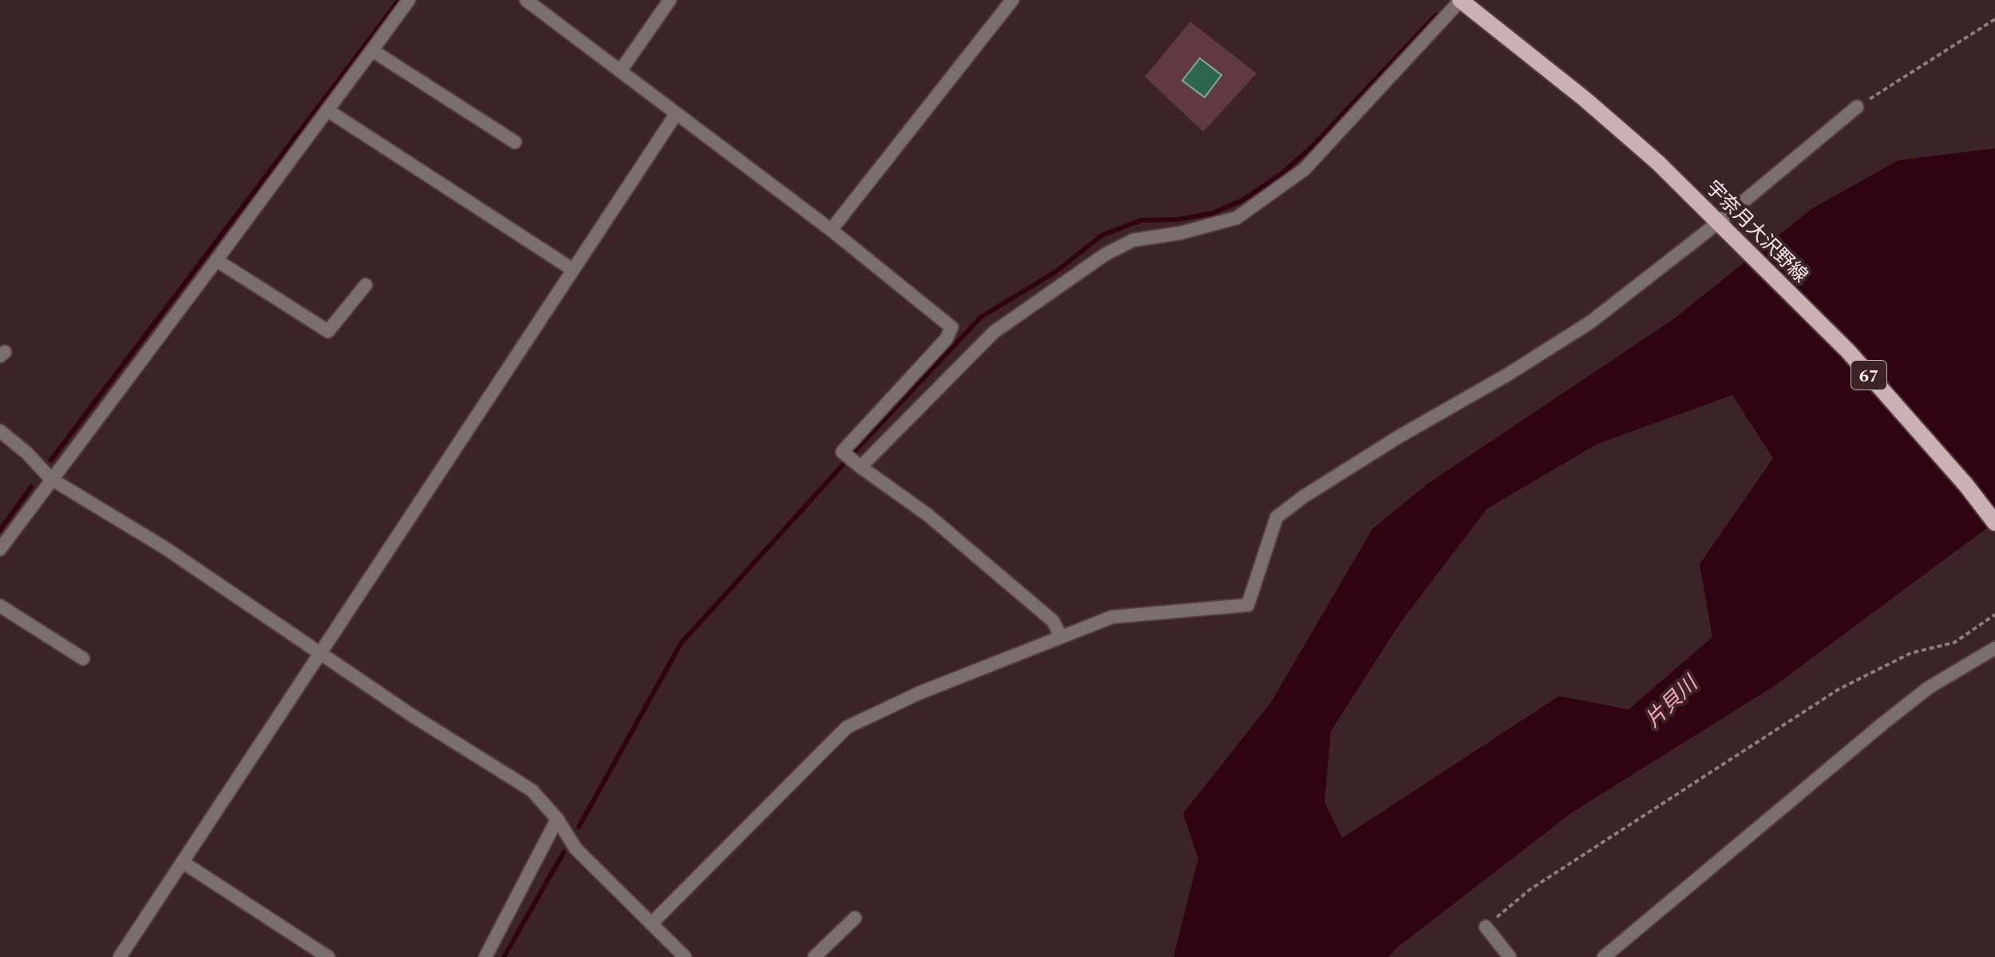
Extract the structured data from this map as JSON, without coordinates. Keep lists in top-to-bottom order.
{
  "streets": {
    "main road": ["宇奈月大沢野線", "67"]
  },
  "water": ["片貝川"]
}
